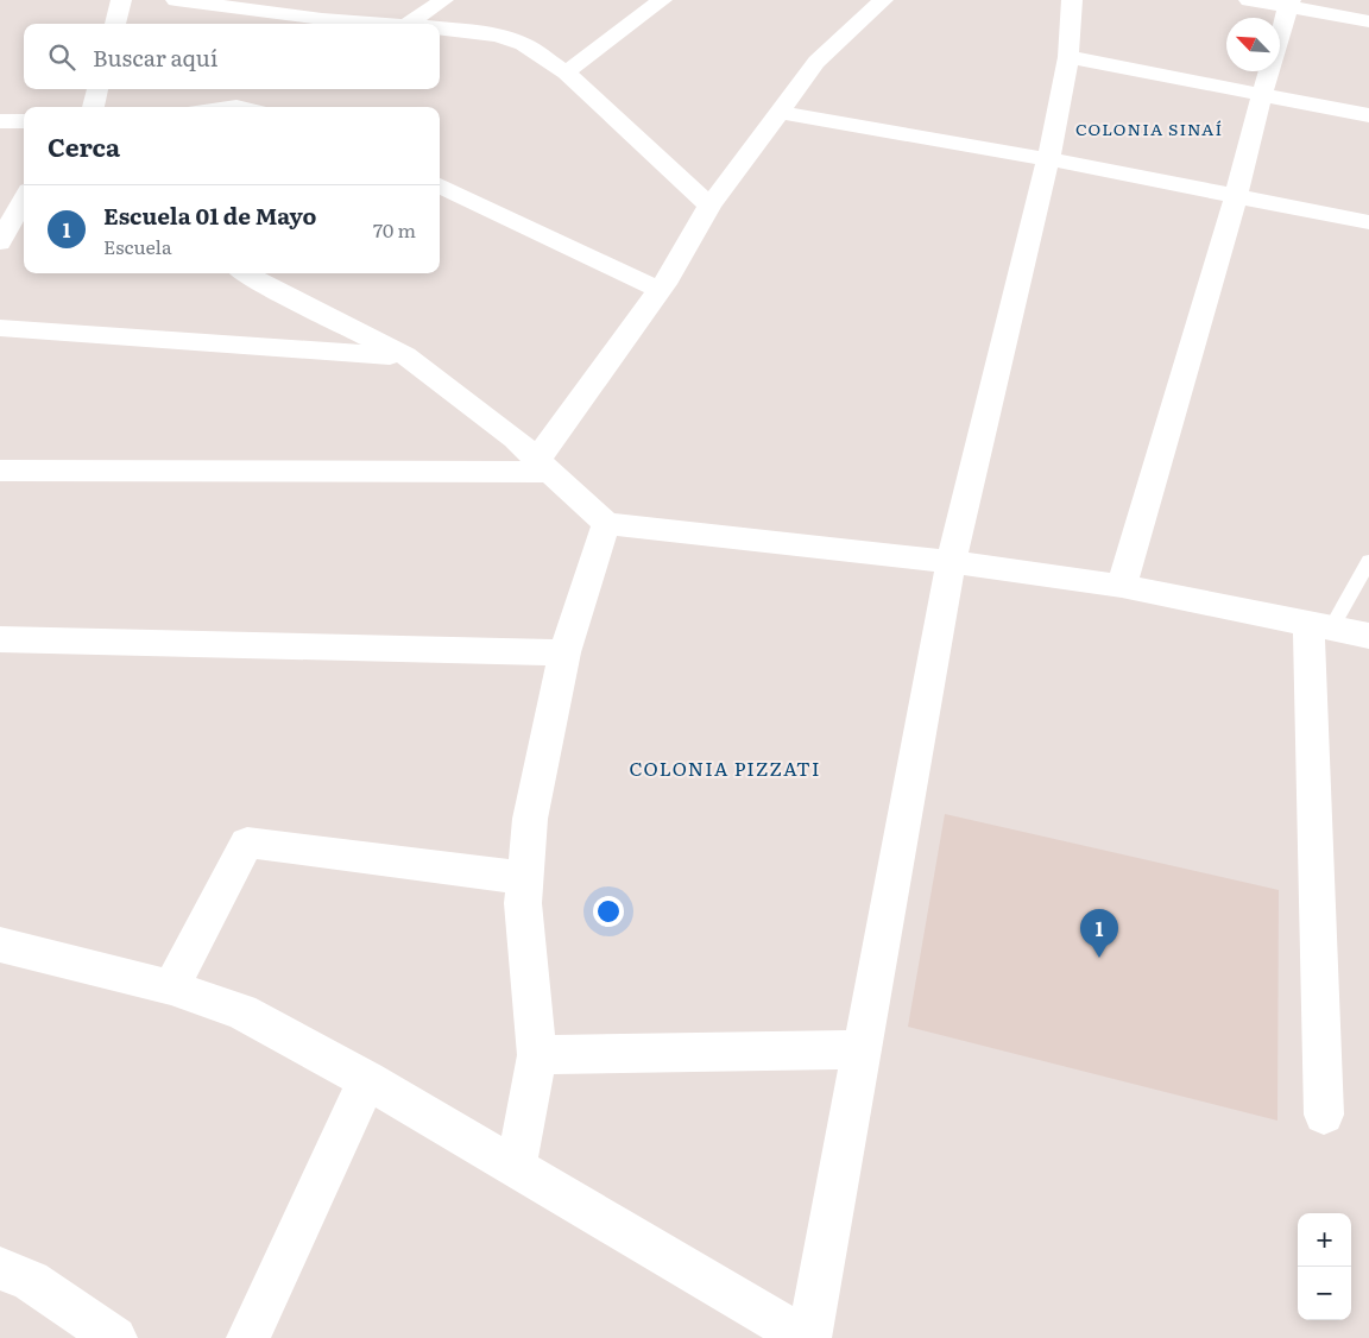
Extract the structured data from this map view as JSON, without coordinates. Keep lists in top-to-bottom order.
{
  "districts": ["COLONIA SINAÍ", "COLONIA PIZZATI"],
  "north": "top left",
  "page": {
    "search": "Buscar aquí",
    "heading": "Cerca",
    "list": [
      {
        "mark": "1",
        "name": "Escuela 01 de Mayo",
        "note": "Escuela",
        "value": "70 m"
      }
    ],
    "pins": "1",
    "map_buttons": ["+", "−"]
  }
}
